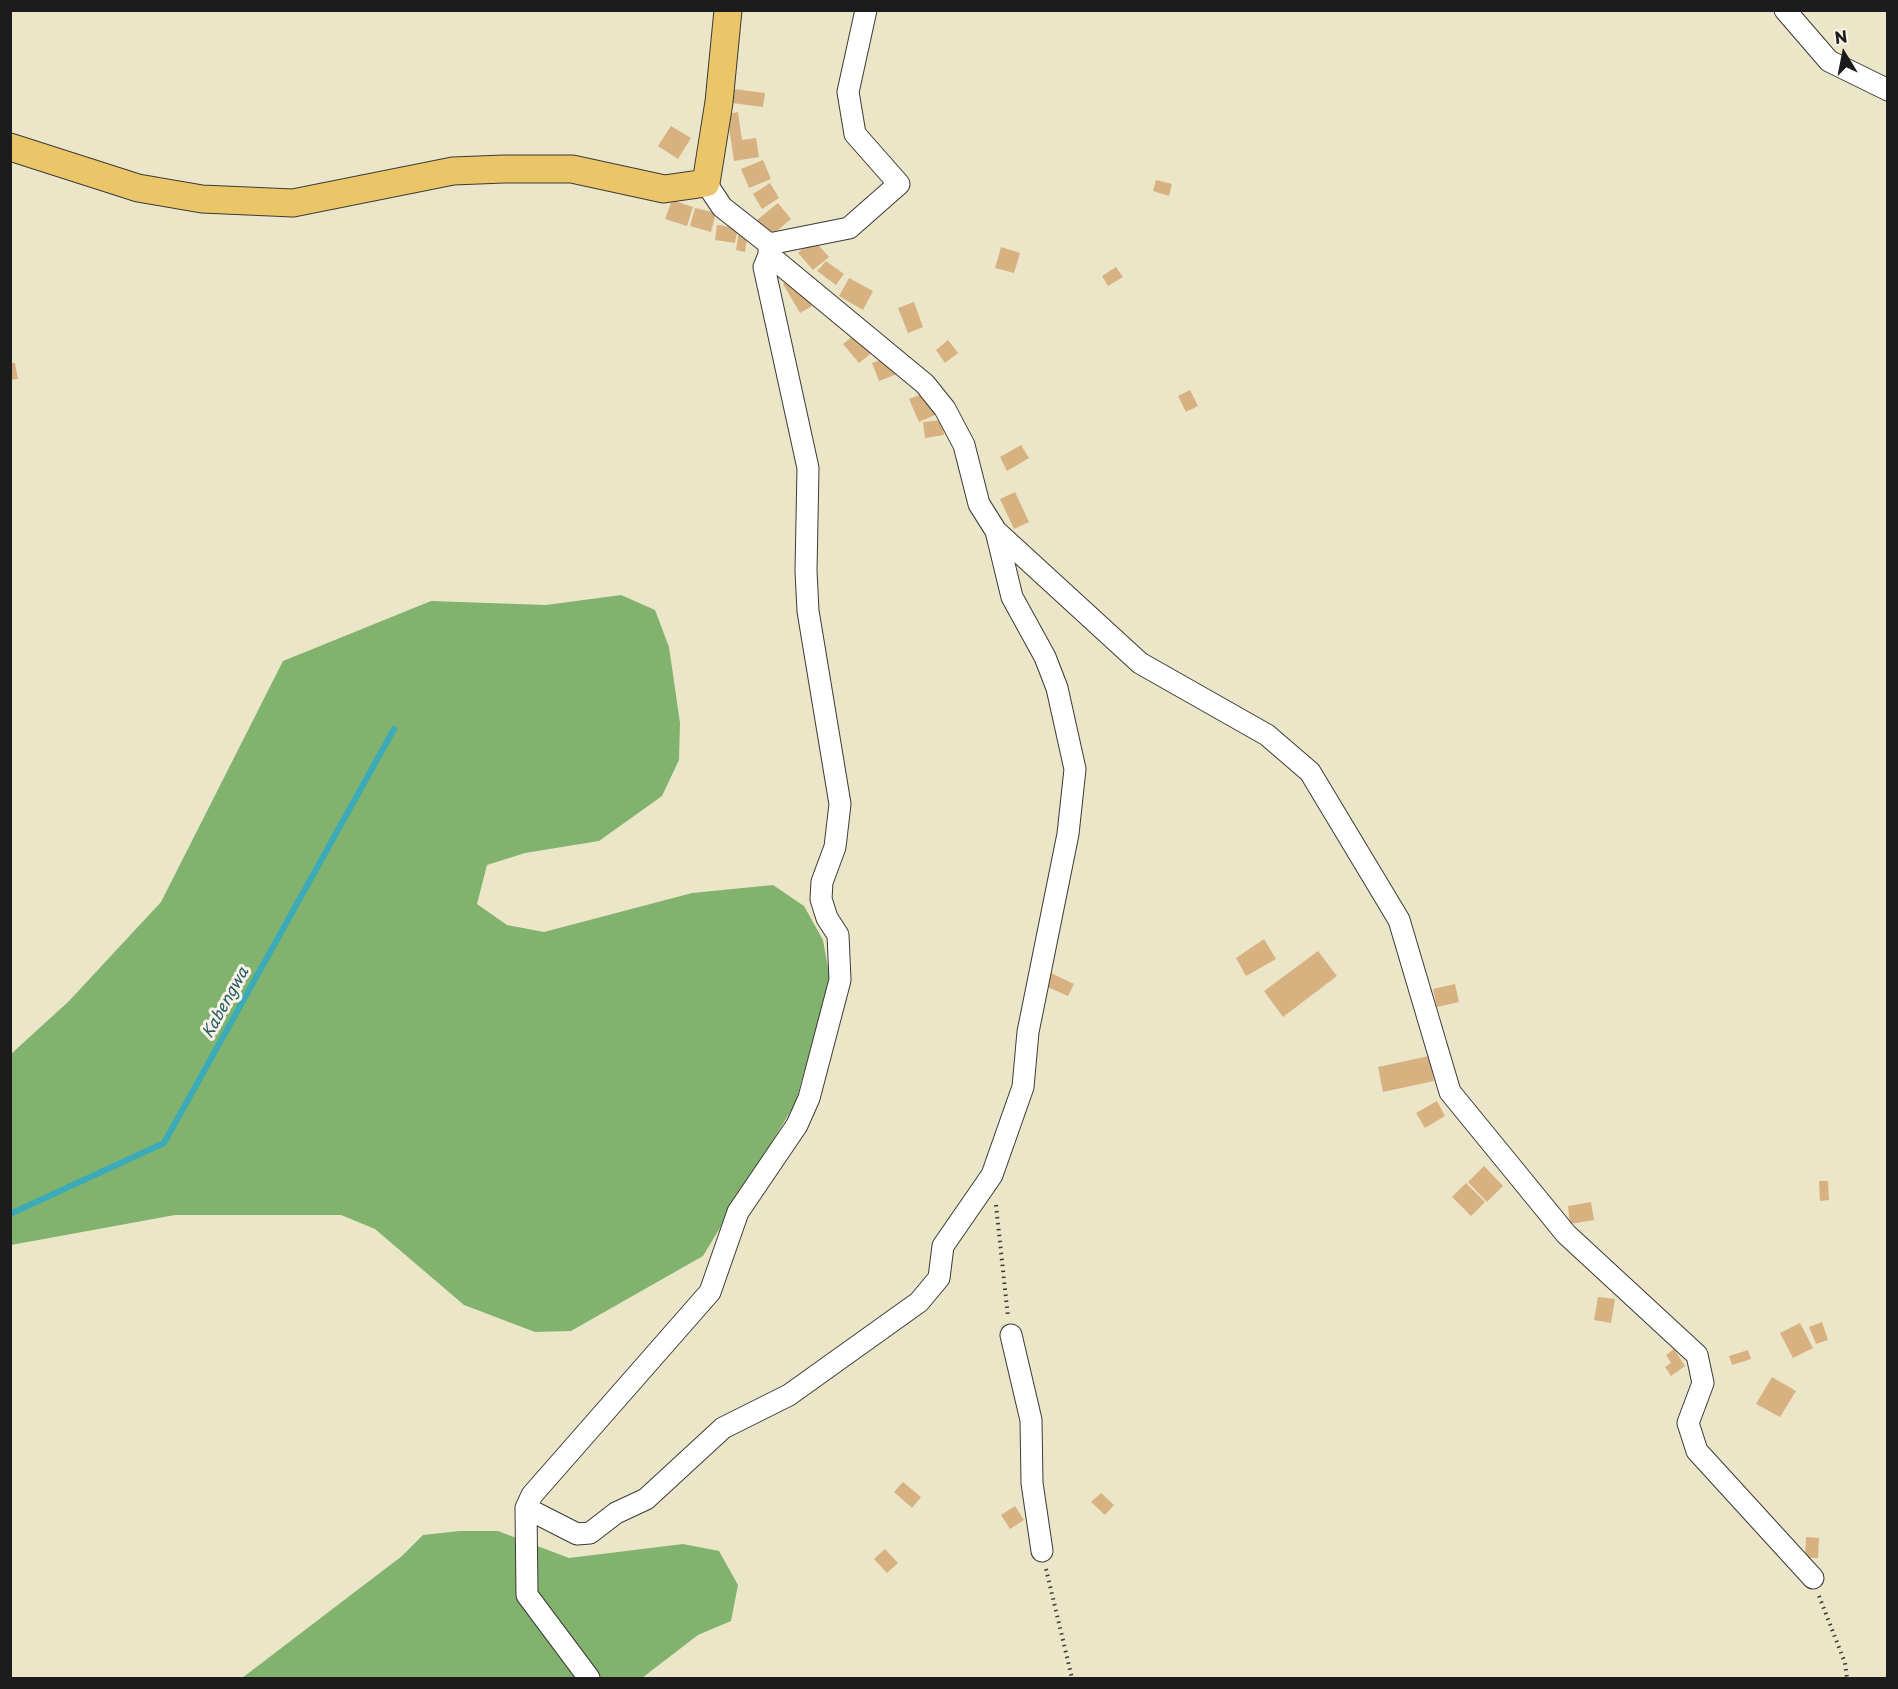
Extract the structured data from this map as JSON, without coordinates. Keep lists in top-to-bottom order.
{
  "water": ["Kabengwa"],
  "north": "top"
}
